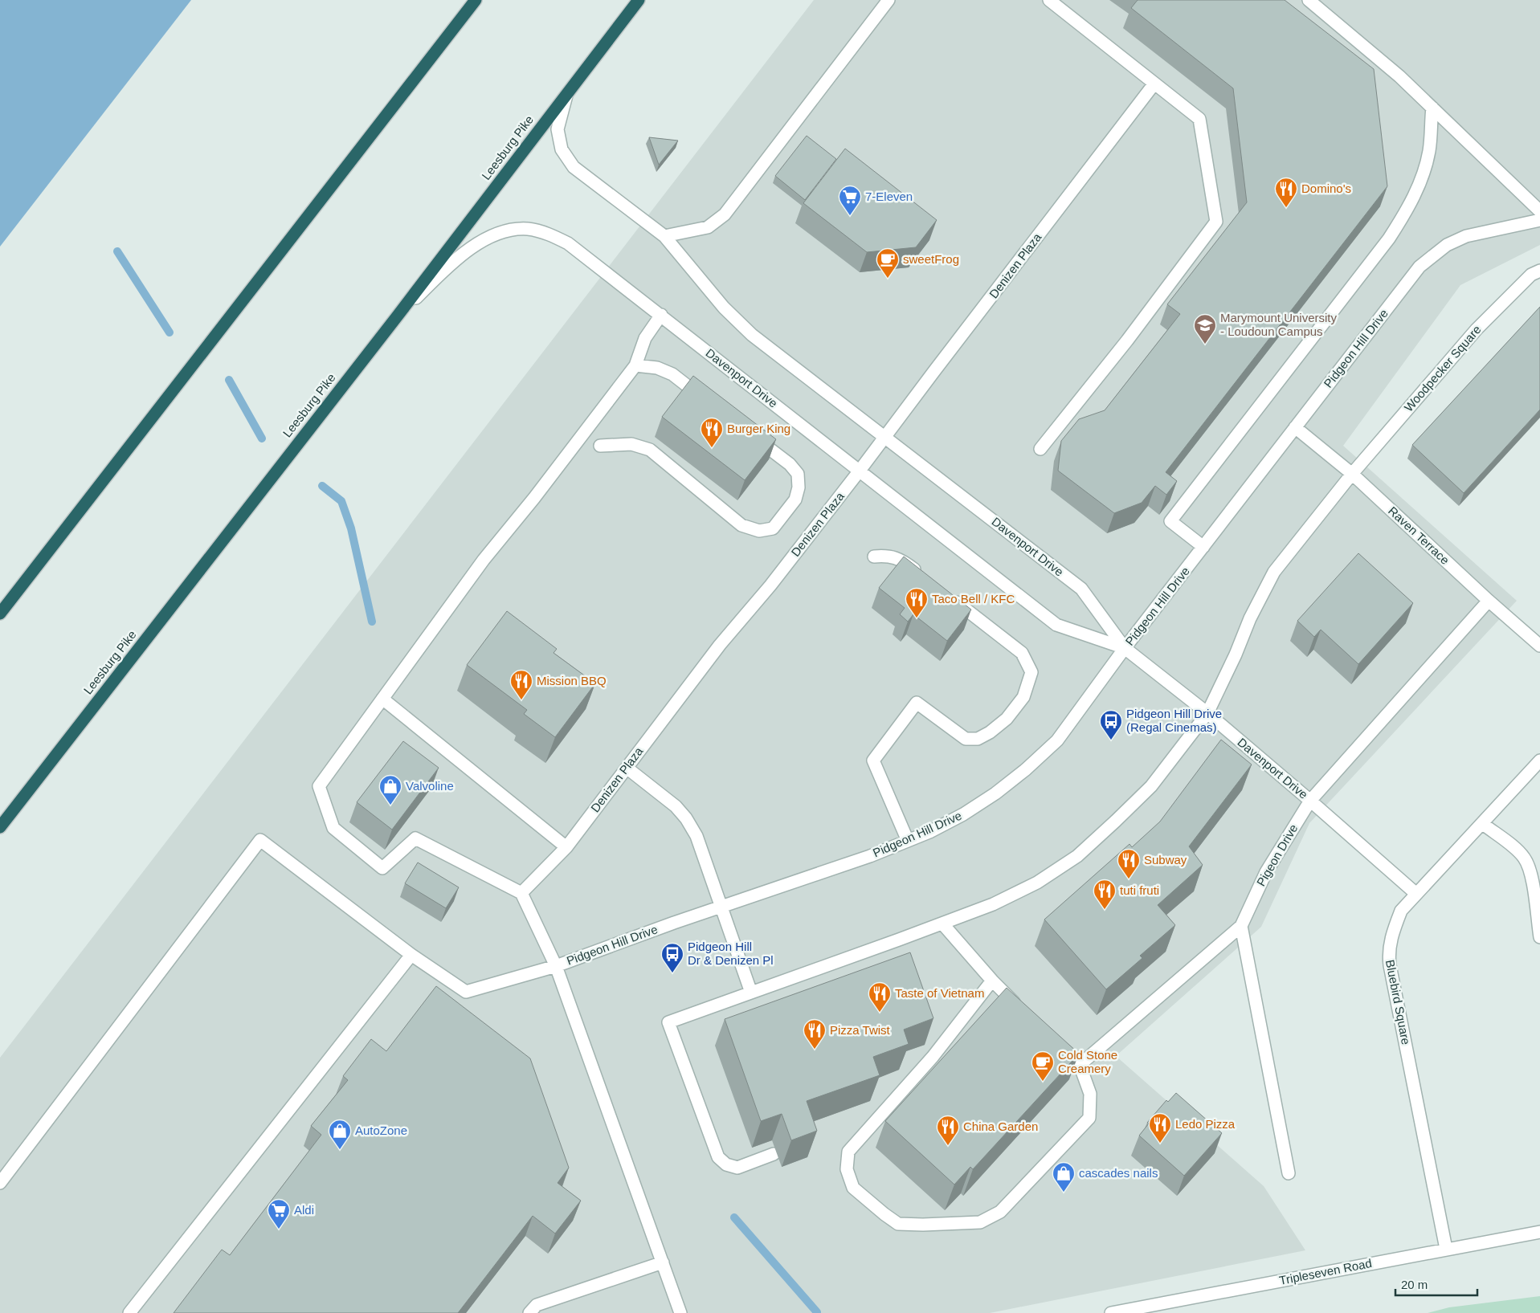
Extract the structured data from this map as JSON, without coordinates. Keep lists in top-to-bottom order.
{
  "streets": {
    "highway": ["Leesburg Pike"],
    "street": [
      "Denizen Plaza",
      "Pidgeon Hill Drive",
      "Woodpecker Square",
      "Davenport Drive",
      "Raven Terrace",
      "Pigeon Drive",
      "Bluebird Square",
      "Tripleseven Road"
    ]
  },
  "crossings": [
    ["Leesburg Pike", "Davenport Drive"],
    ["Denizen Plaza", "Davenport Drive"],
    ["Pidgeon Hill Drive", "Davenport Drive"],
    ["Pidgeon Hill Drive", "Raven Terrace"],
    ["Woodpecker Square", "Davenport Drive"],
    ["Woodpecker Square", "Raven Terrace"],
    ["Davenport Drive", "Pigeon Drive"],
    ["Davenport Drive", "Bluebird Square"],
    ["Raven Terrace", "Pigeon Drive"],
    ["Bluebird Square", "Tripleseven Road"]
  ],
  "places": {
    "restaurant": [
      "Domino's",
      "Burger King",
      "Taco Bell / KFC",
      "Mission BBQ",
      "Subway",
      "tuti fruti",
      "Taste of Vietnam",
      "Pizza Twist",
      "Ledo Pizza",
      "China Garden"
    ],
    "supermarket": ["7-Eleven", "Aldi"],
    "cafe": ["sweetFrog", "Cold Stone Creamery"],
    "school or university": ["Marymount University - Loudoun Campus"],
    "bus stop": ["Pidgeon Hill Drive (Regal Cinemas)", "Pidgeon Hill Dr & Denizen Pl"],
    "shop": ["Valvoline", "AutoZone", "cascades nails"]
  },
  "scale_bar": "20 m"
}
